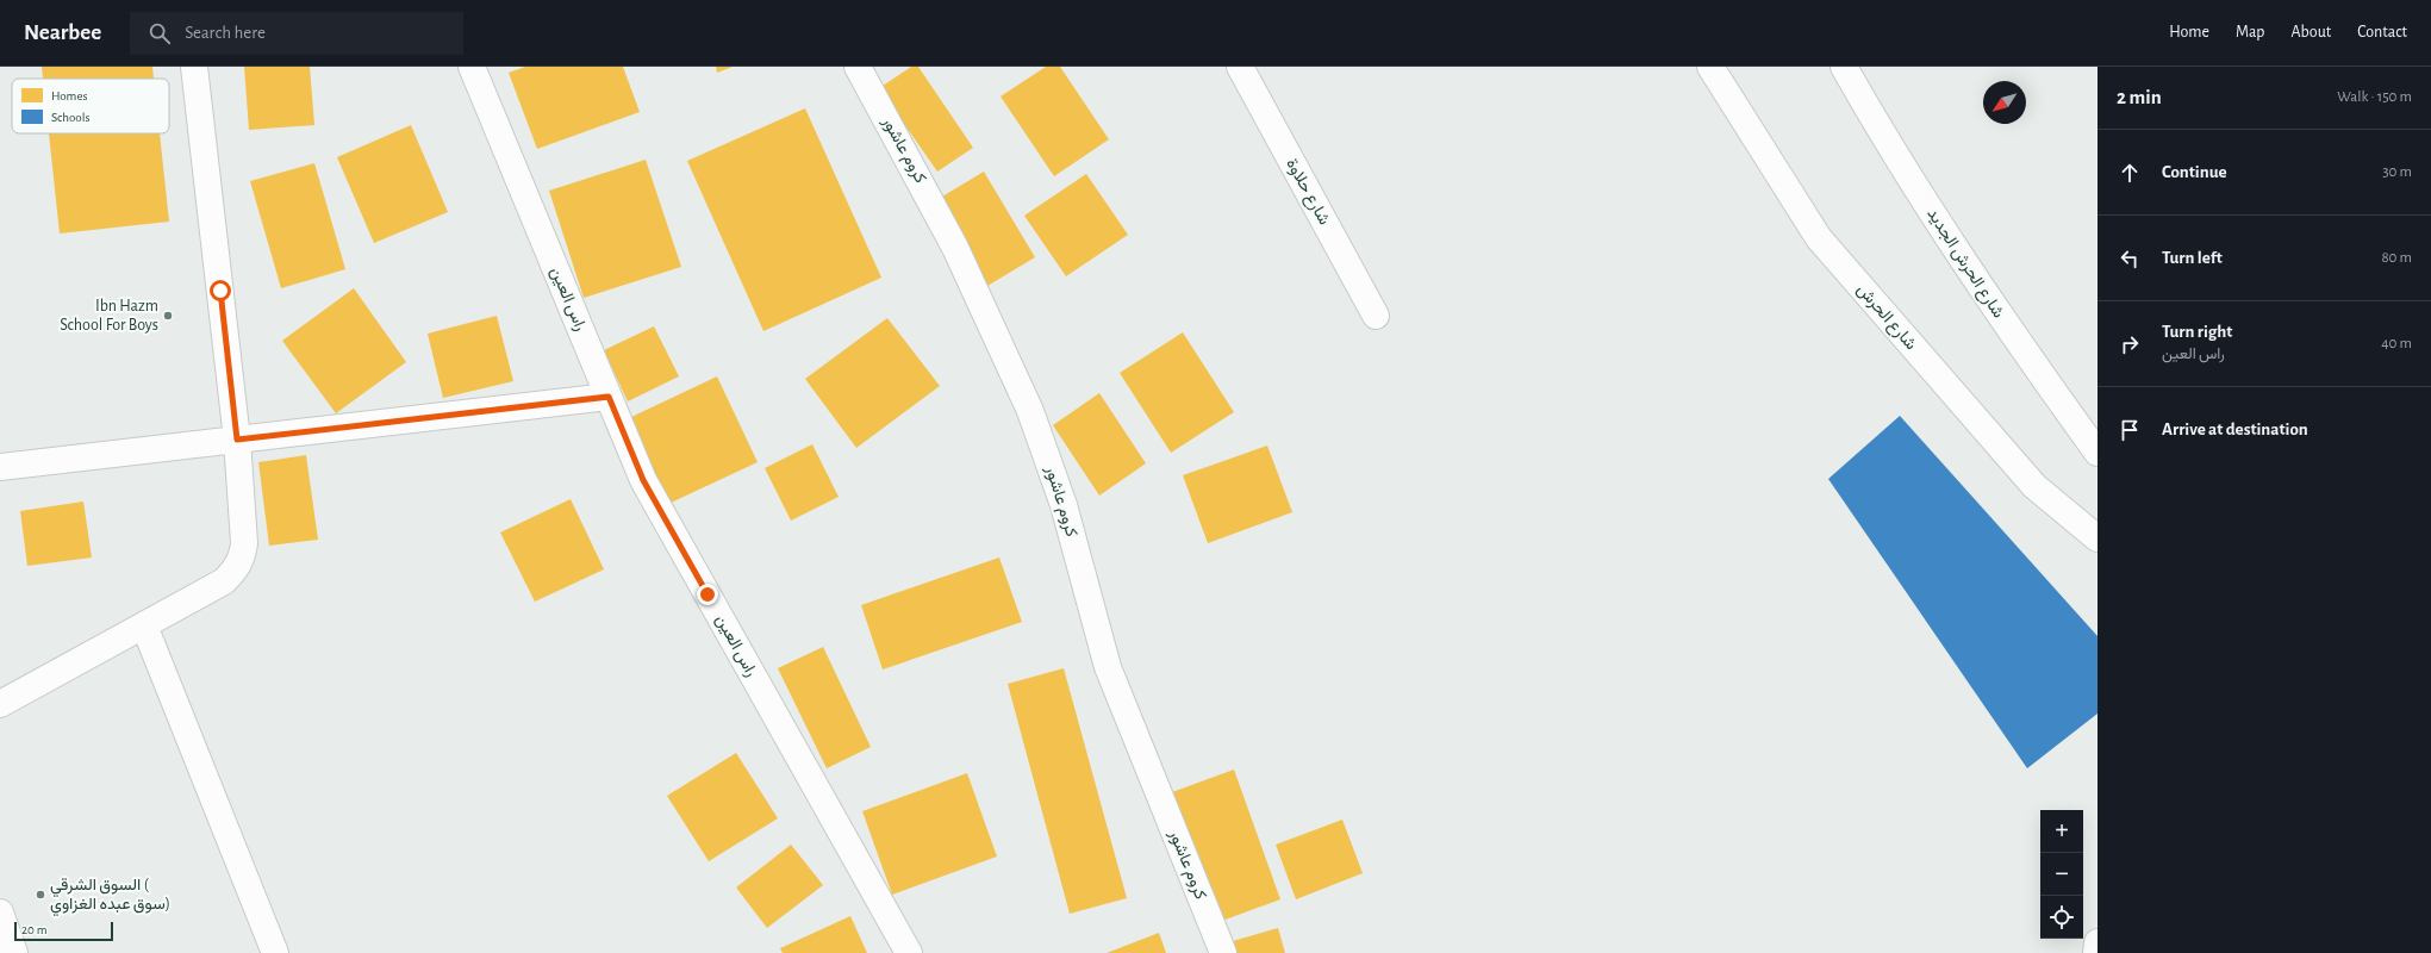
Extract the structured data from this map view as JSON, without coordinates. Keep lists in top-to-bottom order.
{
  "streets": {
    "street": [
      "كروم عاشور",
      "شارع حلاوة",
      "شارع الحرش الجديد",
      "راس العين",
      "شارع الحرش"
    ]
  },
  "places": ["Ibn Hazm School For Boys", "السوق الشرقي ( سوق عبده الغزاوي)"],
  "legend": ["Homes", "Schools"],
  "scale_bar": "20 m",
  "north": "bottom left",
  "page": {
    "header": "Nearbee",
    "search": "Search here",
    "nav": [
      "Home",
      "Map",
      "About",
      "Contact"
    ],
    "heading": ["2 min", "Walk · 150 m"],
    "list": [
      ["Continue", "30 m"],
      ["Turn left", "80 m"],
      ["Turn right", "راس العين", "40 m"],
      "Arrive at destination"
    ],
    "map_buttons": ["+", "−"],
    "scale": "20 m"
  }
}
